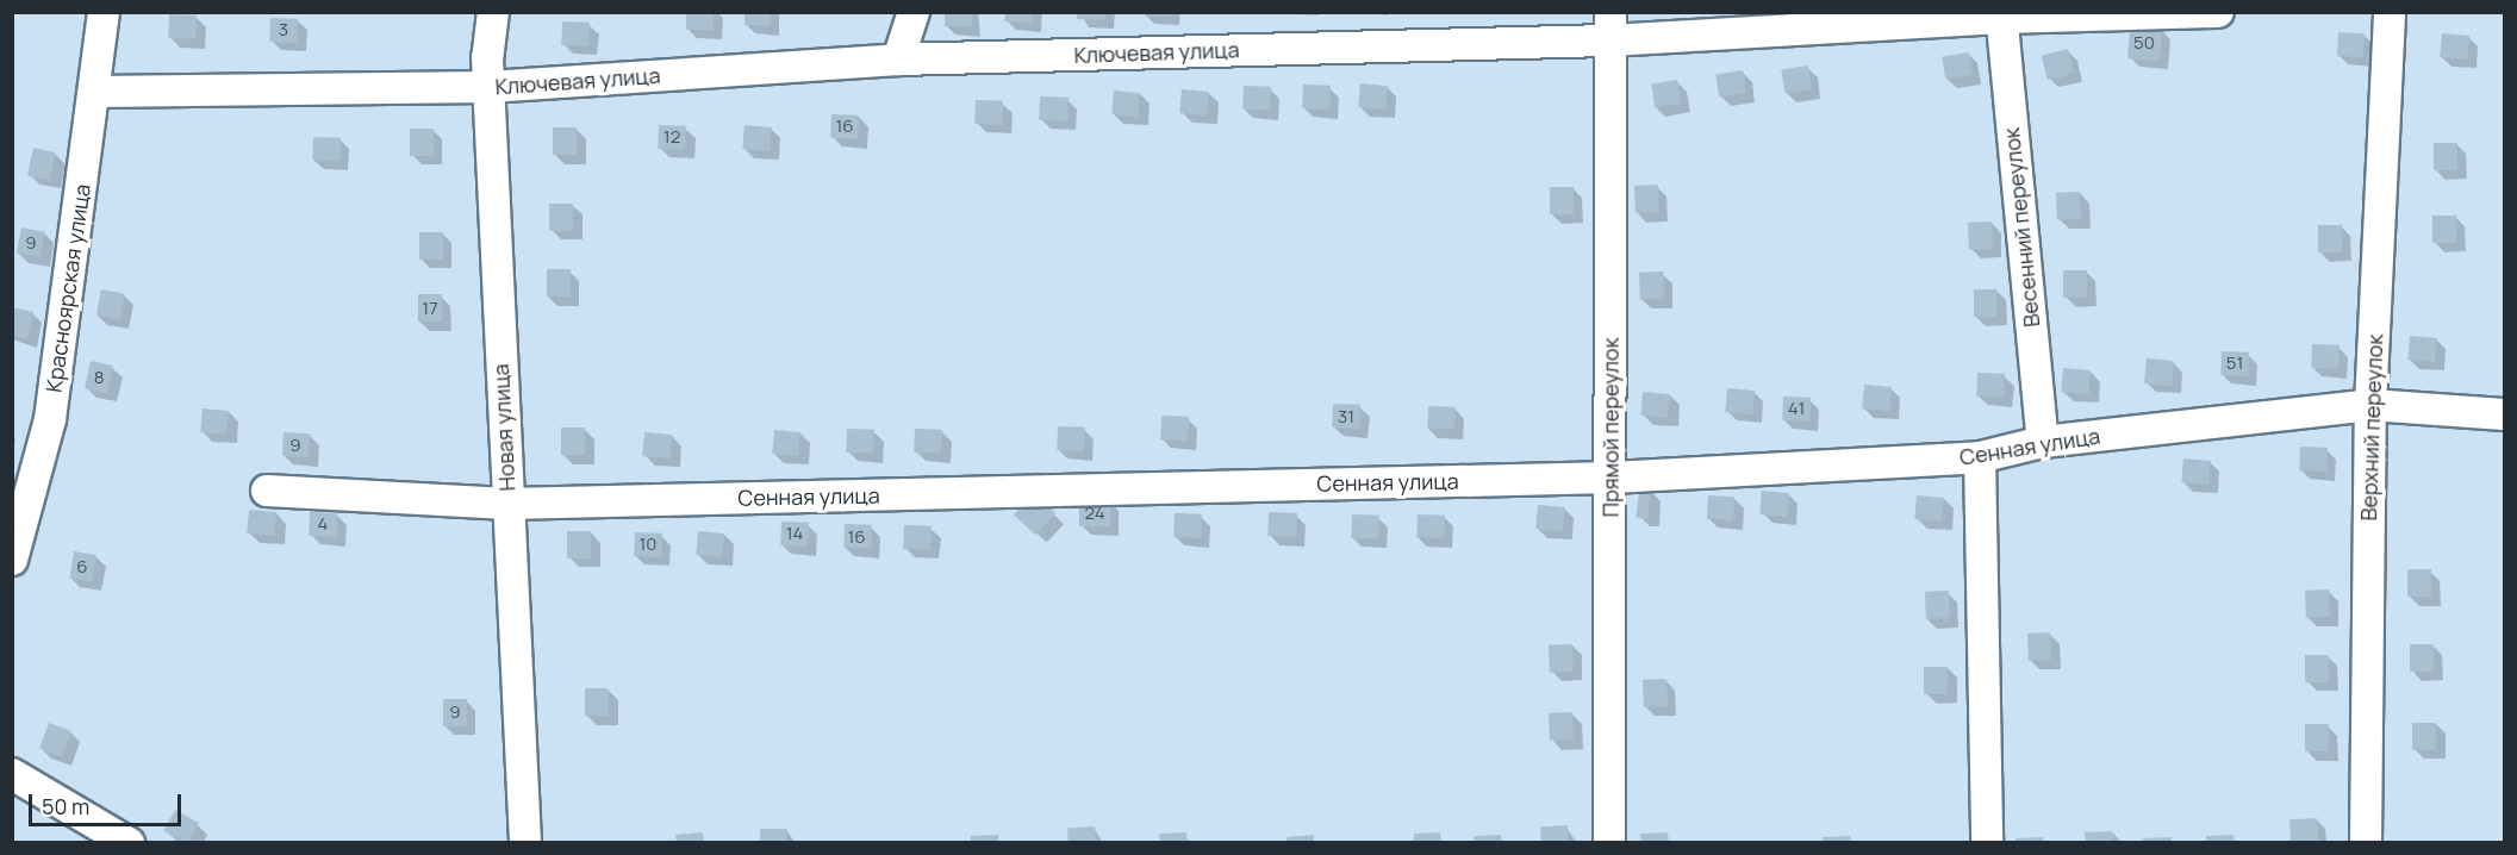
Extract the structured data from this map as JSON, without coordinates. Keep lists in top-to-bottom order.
{
  "streets": {
    "street": [
      "Ключевая улица",
      "Весенний переулок",
      "Красноярская улица",
      "Новая улица",
      "Прямой переулок",
      "Верхний переулок",
      "Сенная улица"
    ]
  },
  "crossings": [
    ["Ключевая улица", "Весенний переулок"],
    ["Ключевая улица", "Красноярская улица"],
    ["Ключевая улица", "Новая улица"],
    ["Ключевая улица", "Прямой переулок"],
    ["Весенний переулок", "Сенная улица"],
    ["Новая улица", "Сенная улица"],
    ["Прямой переулок", "Сенная улица"],
    ["Верхний переулок", "Сенная улица"]
  ],
  "house_numbers": [
    "3",
    "50",
    "16",
    "12",
    "9",
    "17",
    "51",
    "8",
    "41",
    "31",
    "9",
    "24",
    "4",
    "14",
    "16",
    "10",
    "6",
    "9"
  ],
  "scale_bar": "50 m"
}
